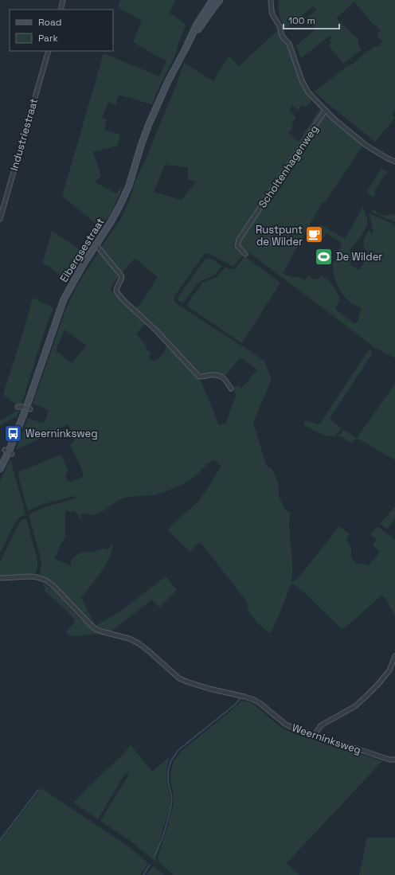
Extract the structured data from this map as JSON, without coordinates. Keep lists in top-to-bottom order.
{
  "streets": {
    "main road": ["Eibergsestraat"],
    "street": ["Industriestraat", "Scholtenhagenweg", "Weerninksweg"]
  },
  "places": {
    "cafe": ["Rustpunt de Wilder"],
    "sports": ["De Wilder"],
    "bus stop": ["Weerninksweg"]
  },
  "legend": ["Road", "Park"],
  "scale_bar": "100 m"
}
